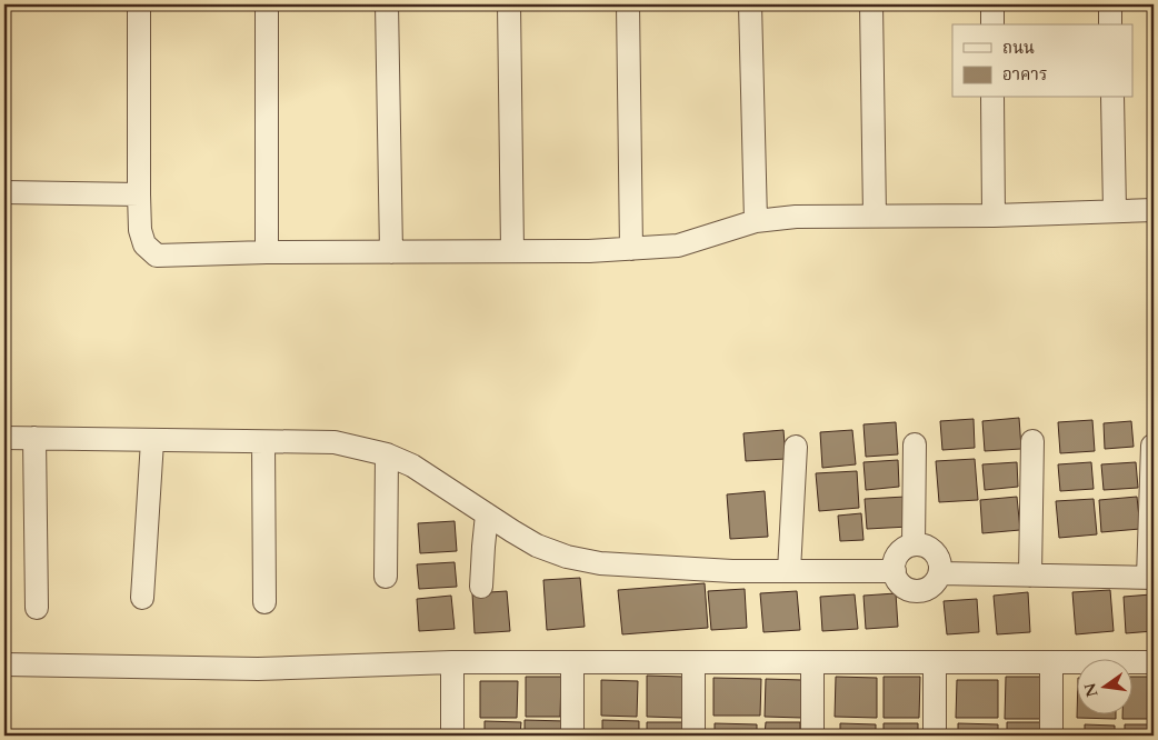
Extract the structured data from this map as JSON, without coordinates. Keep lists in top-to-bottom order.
{
  "legend": ["ถนน", "อาคาร"],
  "north": "left"
}
